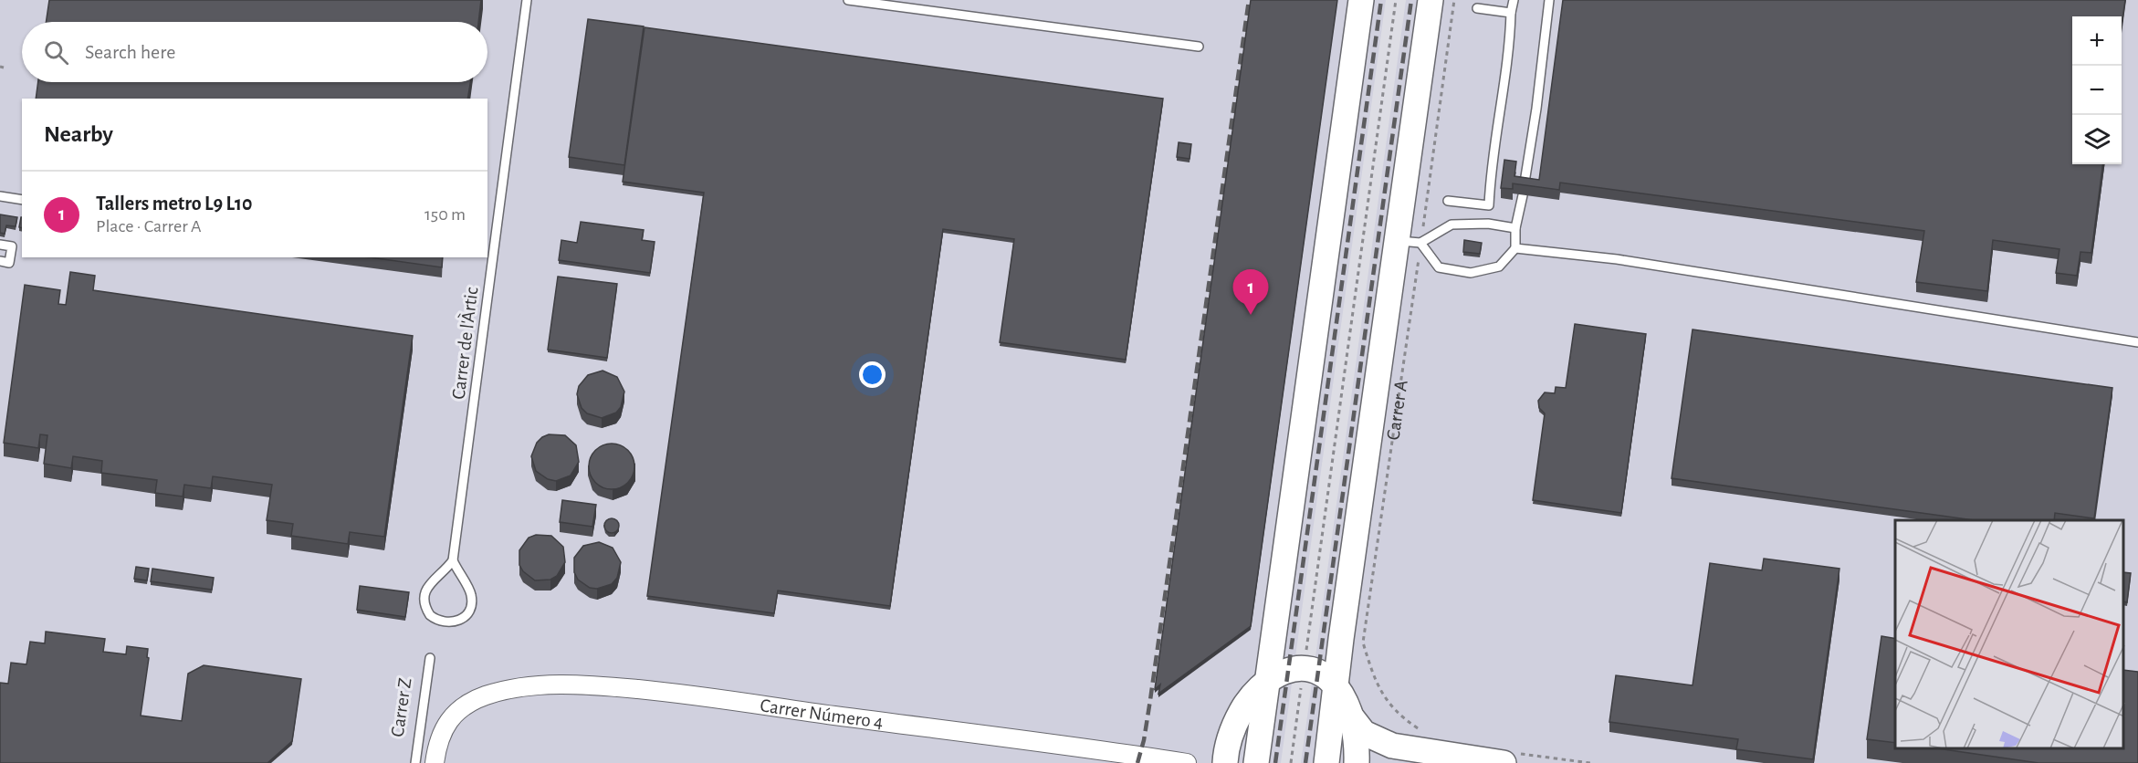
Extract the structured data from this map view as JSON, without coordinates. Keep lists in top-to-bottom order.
{
  "streets": {
    "main road": ["Carrer A"],
    "street": ["Carrer Número 4"],
    "lane": ["Carrer de l'Àrtic", "Carrer Z"]
  },
  "page": {
    "map_buttons": ["+", "−"],
    "search": "Search here",
    "heading": "Nearby",
    "list": [
      {
        "mark": "1",
        "name": "Tallers metro L9 L10",
        "note": "Place · Carrer A",
        "value": "150 m"
      }
    ],
    "pins": "1"
  }
}
